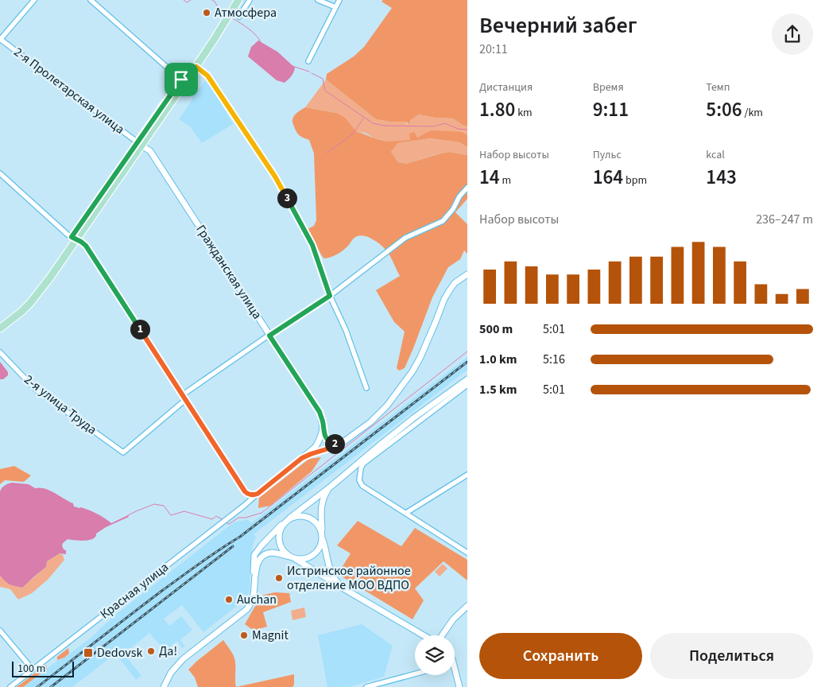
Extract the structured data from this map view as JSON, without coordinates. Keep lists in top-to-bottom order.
{
  "streets": {
    "street": [
      "2-я Пролетарская улица",
      "Гражданская улица",
      "2-я улица Труда",
      "Красная улица"
    ]
  },
  "crossings": [
    ["2-я Пролетарская улица", "Гражданская улица"]
  ],
  "places": {
    "other": [
      "Атмосфера",
      "Истринское районное отделение МОО ВДПО",
      "Auchan",
      "Magnit",
      "Да!"
    ],
    "transit": ["Dedovsk"]
  },
  "scale_bar": "100 m",
  "page": {
    "heading": ["Вечерний забег", "20:11"],
    "stats": [
      ["Дистанция", "1.80 km"],
      ["Время", "9:11"],
      ["Темп", "5:06 /km"],
      ["Набор высоты", "14 m"],
      ["Пульс", "164 bpm"],
      ["kcal", "143"]
    ],
    "pins": ["3", "1", "2"],
    "chart": ["Набор высоты", "236–247 m"],
    "list": [
      {
        "name": "500 m",
        "note": "5:01"
      },
      {
        "name": "1.0 km",
        "note": "5:16"
      },
      {
        "name": "1.5 km",
        "note": "5:01"
      }
    ],
    "buttons": ["Сохранить", "Поделиться"],
    "scale": "100 m"
  }
}
